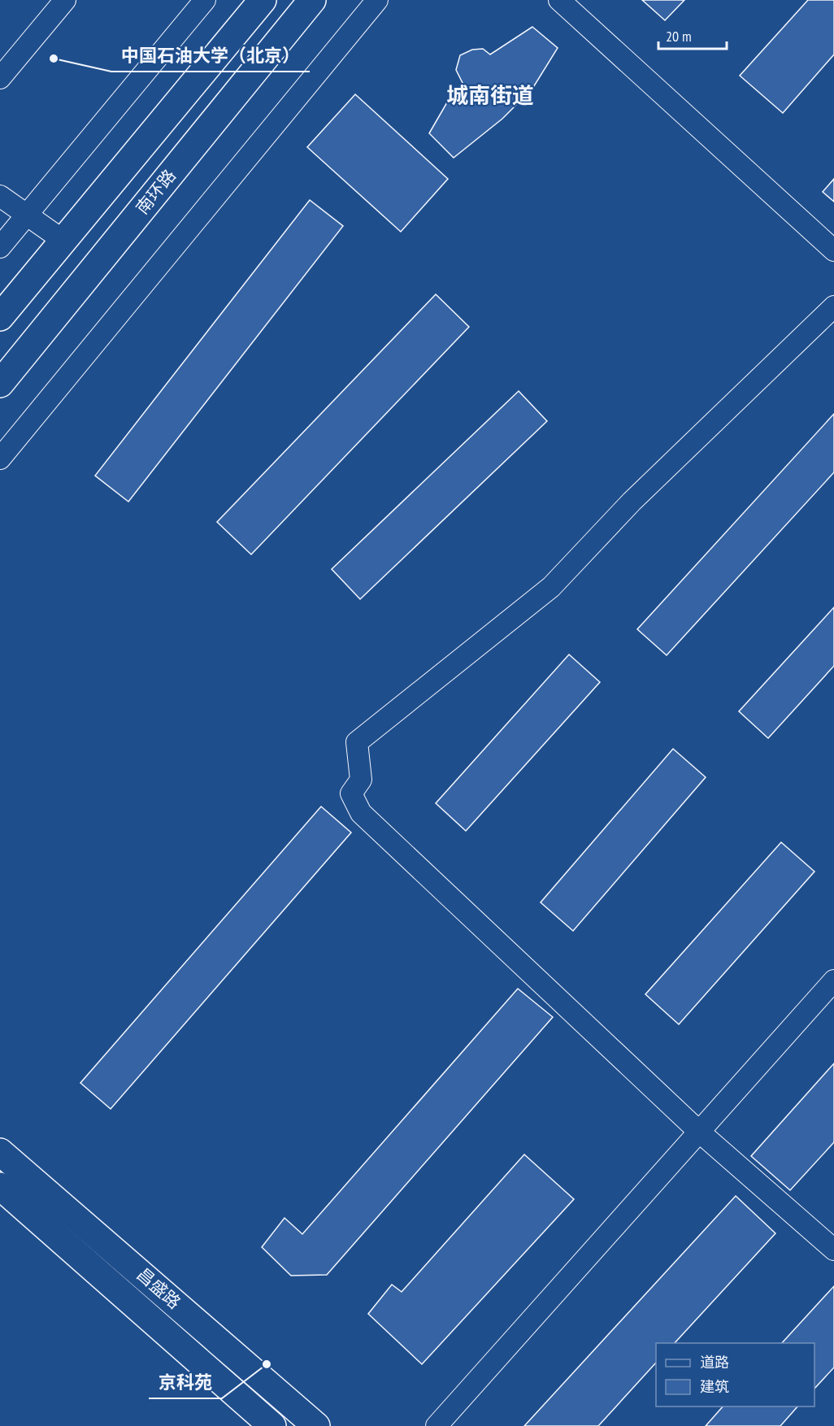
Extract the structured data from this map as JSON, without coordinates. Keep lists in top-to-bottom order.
{
  "streets": {
    "main road": ["南环路", "昌盛路"]
  },
  "districts": ["城南街道"],
  "places": ["中国石油大学（北京）", "京科苑"],
  "legend": ["道路", "建筑"],
  "scale_bar": "20 m"
}
